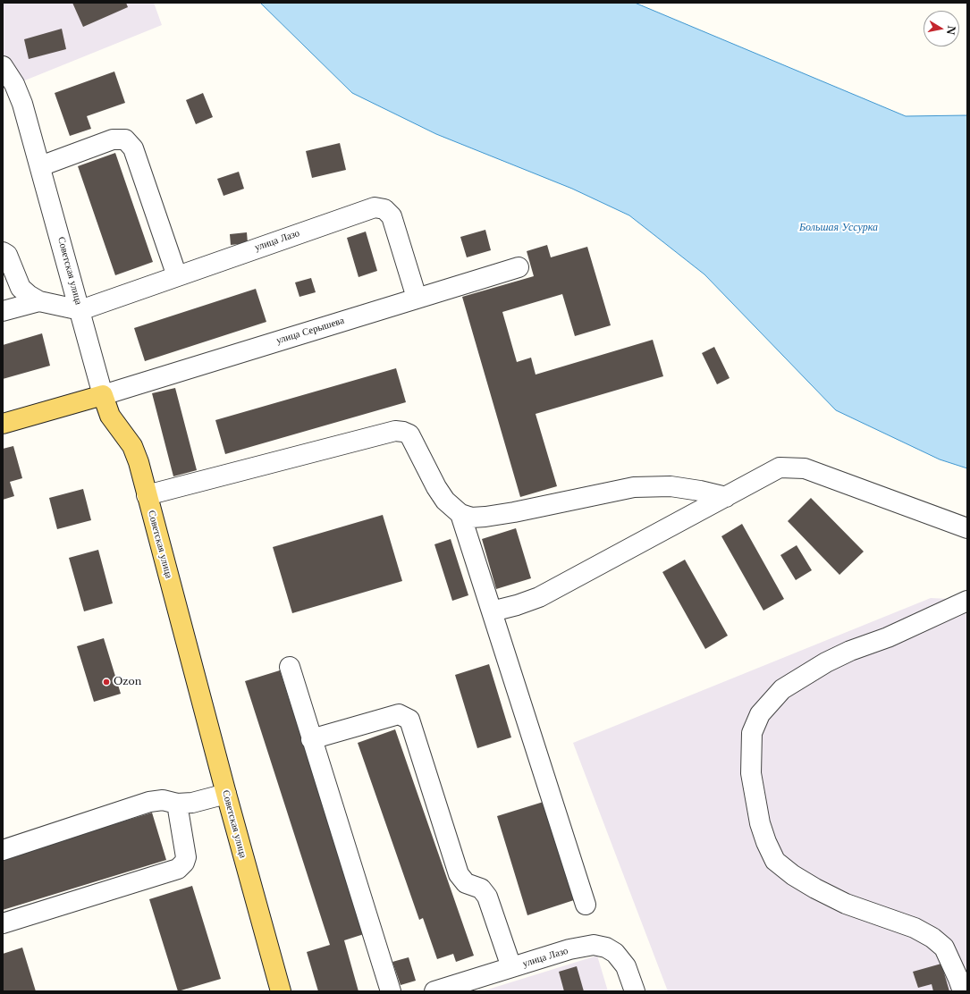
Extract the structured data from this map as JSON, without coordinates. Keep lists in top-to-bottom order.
{
  "streets": {
    "main road": ["Советская улица"],
    "street": ["улица Лазо", "улица Серышева"]
  },
  "crossings": [
    ["улица Лазо", "Советская улица"],
    ["улица Лазо", "улица Серышева"],
    ["Советская улица", "улица Серышева"]
  ],
  "water": ["Большая Уссурка"],
  "places": ["Ozon"],
  "north": "right"
}
